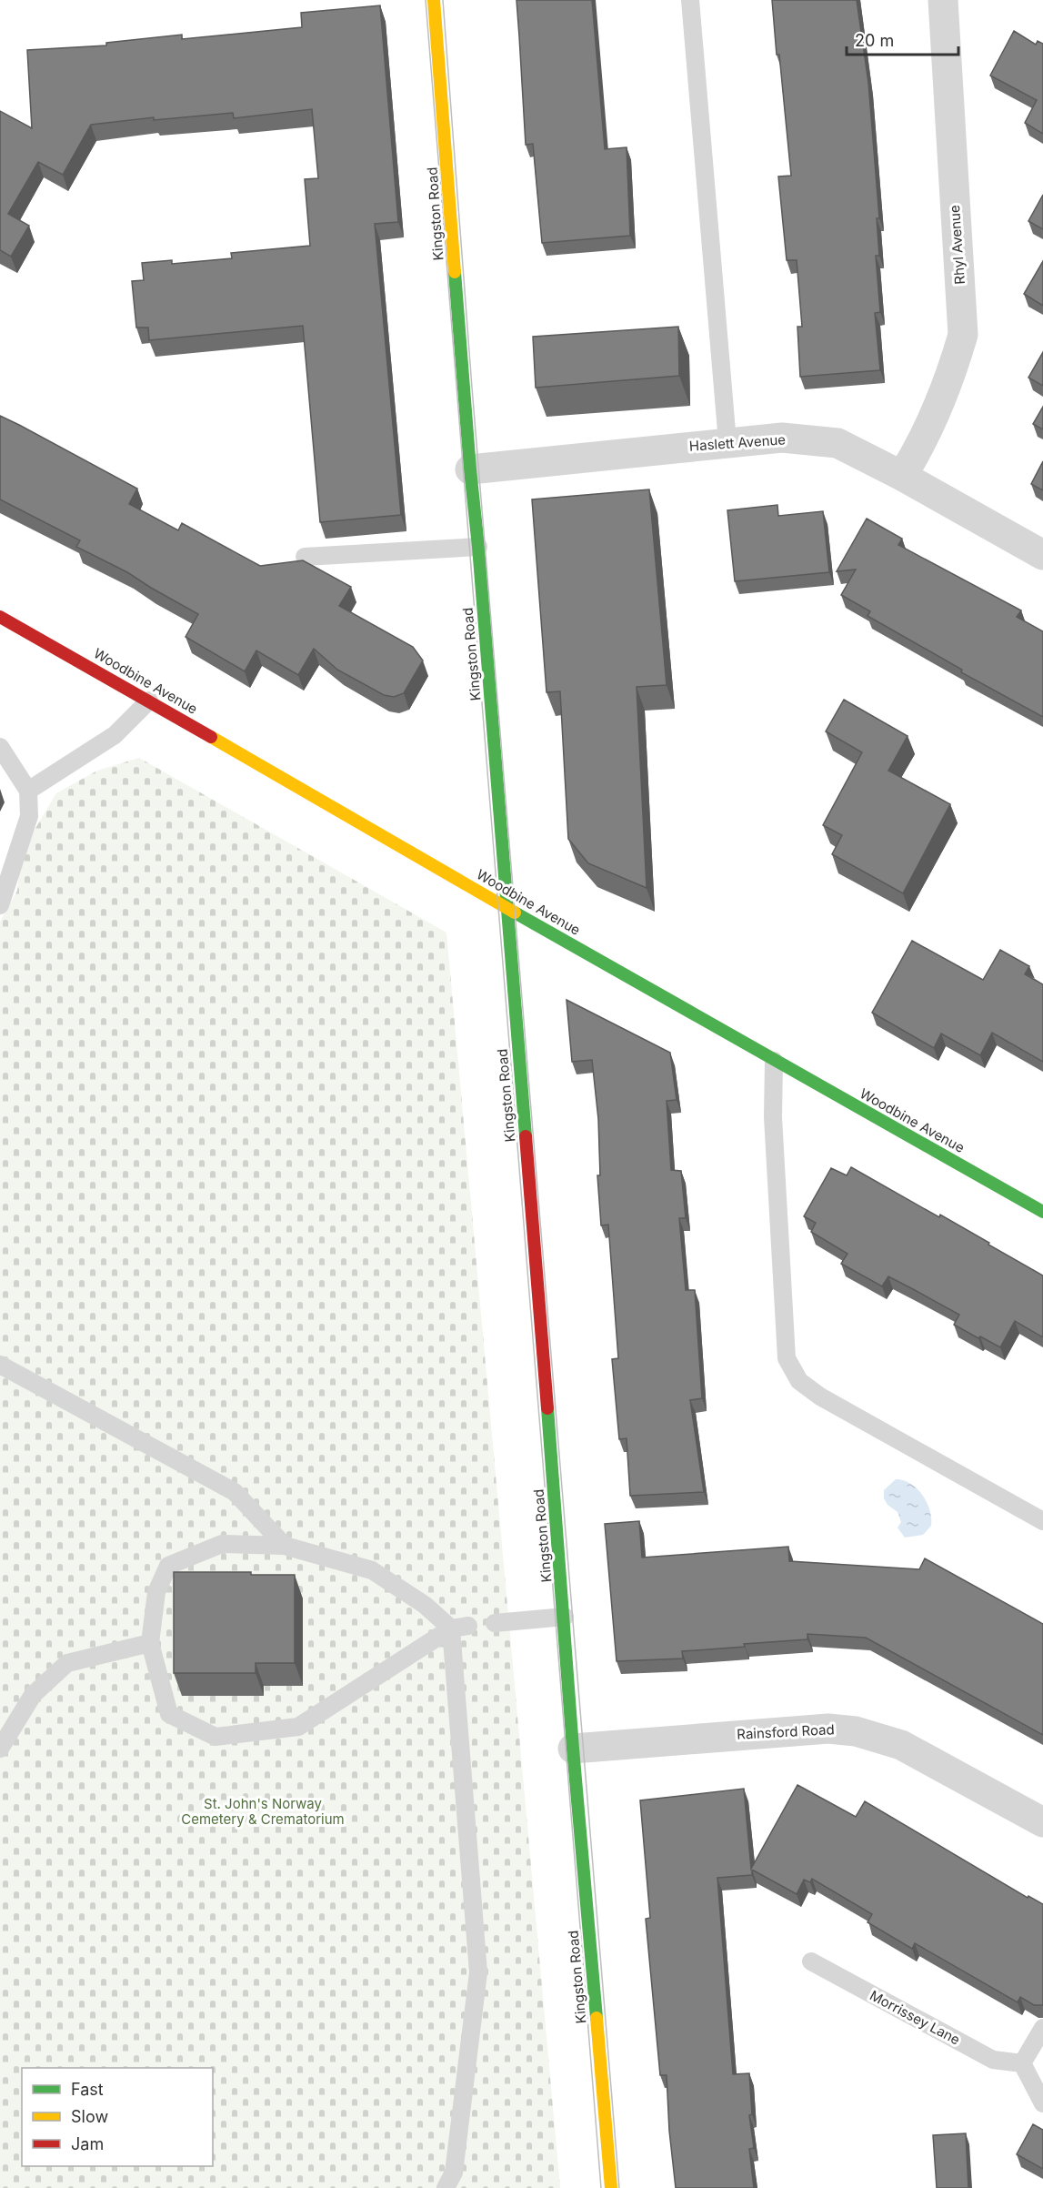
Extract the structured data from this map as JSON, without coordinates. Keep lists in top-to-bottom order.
{
  "streets": {
    "main road": ["Kingston Road", "Woodbine Avenue"],
    "street": ["Rhyl Avenue", "Haslett Avenue", "Rainsford Road"],
    "lane": ["Morrissey Lane"]
  },
  "crossings": [
    ["Kingston Road", "Haslett Avenue"],
    ["Kingston Road", "Woodbine Avenue"],
    ["Kingston Road", "Rainsford Road"],
    ["Rhyl Avenue", "Haslett Avenue"]
  ],
  "parks": ["St. John's Norway Cemetery & Crematorium"],
  "legend": ["Fast", "Slow", "Jam"],
  "scale_bar": "20 m"
}
